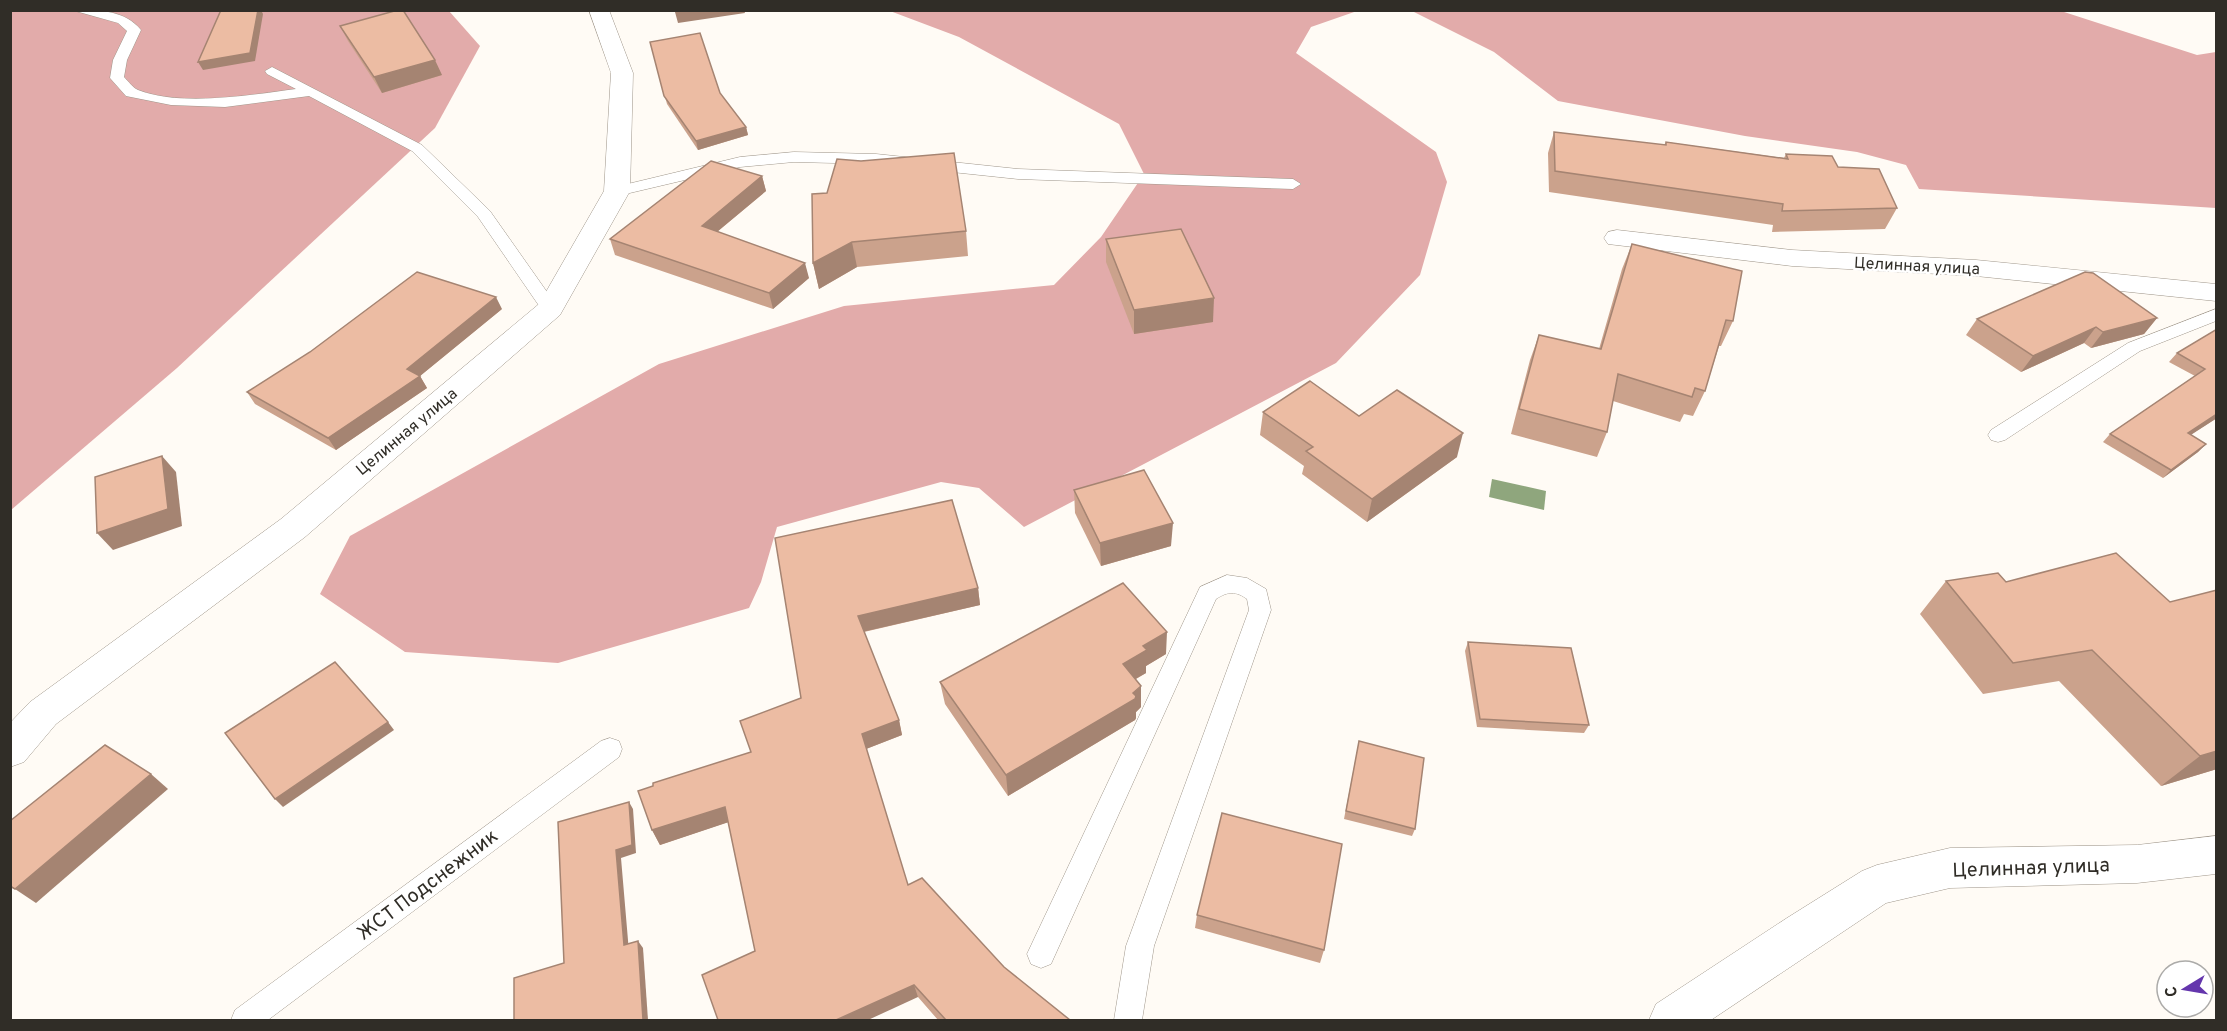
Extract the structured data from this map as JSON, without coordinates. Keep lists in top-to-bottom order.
{
  "streets": {
    "street": ["Целинная улица"],
    "lane": ["ЖСТ Подснежник"]
  },
  "north": "left"
}
